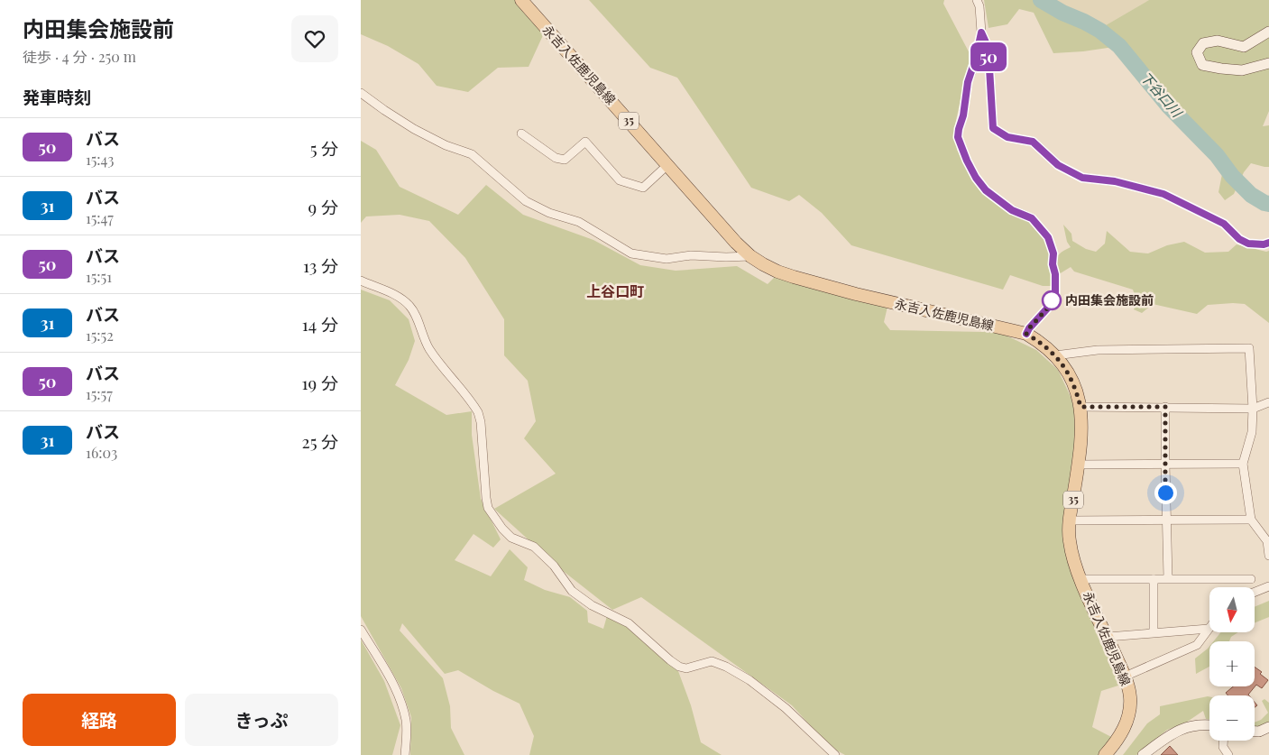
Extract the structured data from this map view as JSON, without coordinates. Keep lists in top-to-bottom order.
{
  "streets": {
    "main road": ["永吉入佐鹿児島線", "35"]
  },
  "districts": ["上谷口町"],
  "water": ["下谷口川"],
  "places": ["内田集会施設前"],
  "lines": ["bus line 50"],
  "north": "bottom",
  "page": {
    "heading": [
      ["内田集会施設前", "徒歩 · 4 分 · 250 m"],
      "発車時刻"
    ],
    "on_map": "50",
    "list": [
      {
        "mark": "50",
        "name": "バス",
        "note": "15:43",
        "value": "5 分"
      },
      {
        "mark": "31",
        "name": "バス",
        "note": "15:47",
        "value": "9 分"
      },
      {
        "mark": "50",
        "name": "バス",
        "note": "15:51",
        "value": "13 分"
      },
      {
        "mark": "31",
        "name": "バス",
        "note": "15:52",
        "value": "14 分"
      },
      {
        "mark": "50",
        "name": "バス",
        "note": "15:57",
        "value": "19 分"
      },
      {
        "mark": "31",
        "name": "バス",
        "note": "16:03",
        "value": "25 分"
      }
    ],
    "map_buttons": ["+", "−"],
    "buttons": ["経路", "きっぷ"]
  }
}
